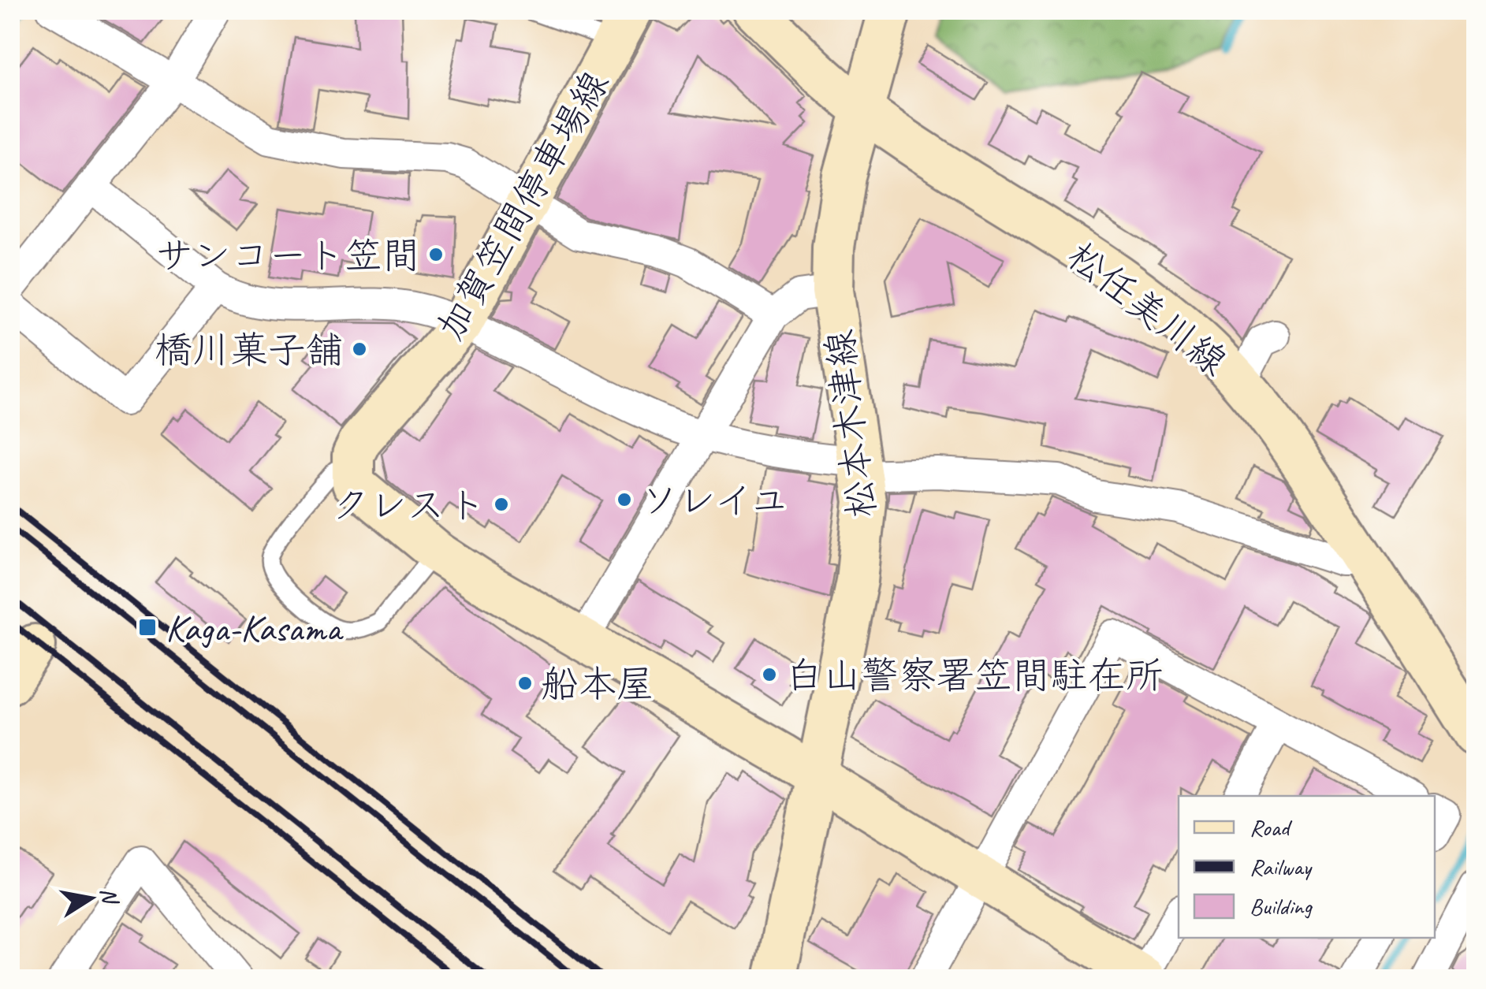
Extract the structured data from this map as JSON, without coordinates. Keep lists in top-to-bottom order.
{
  "streets": {
    "main road": ["加賀笠間停車場線", "松任美川線", "松本木津線"]
  },
  "crossings": [
    ["松任美川線", "松本木津線"]
  ],
  "places": {
    "other": [
      "サンコート笠間",
      "橋川菓子舗",
      "ソレイユ",
      "クレスト",
      "白山警察署笠間駐在所",
      "船本屋"
    ],
    "transit": ["Kaga-Kasama"]
  },
  "legend": ["Road", "Railway", "Building"],
  "north": "right"
}
